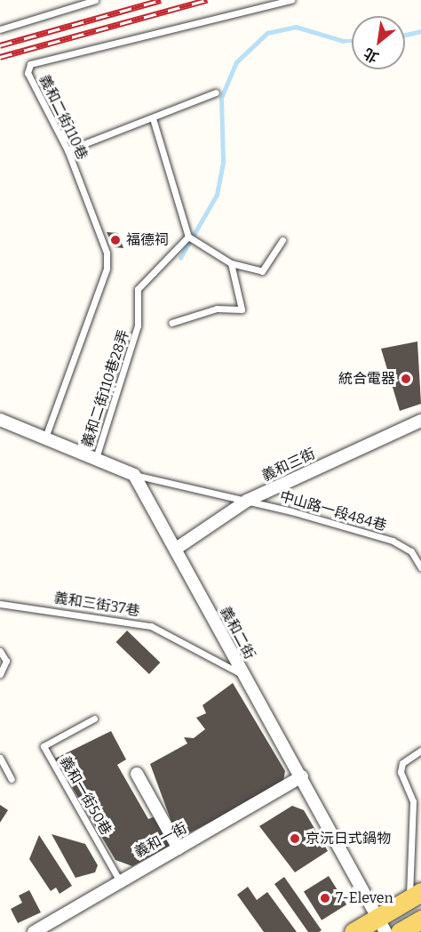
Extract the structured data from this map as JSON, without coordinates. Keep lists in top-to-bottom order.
{
  "streets": {
    "street": ["義和三街", "義和二街", "義和一街"],
    "lane": [
      "義和二街110巷",
      "義和二街110巷28弄",
      "中山路一段484巷",
      "義和三街37巷",
      "義和一街50巷"
    ]
  },
  "crossings": [
    ["義和三街", "中山路一段484巷"],
    ["義和三街", "義和二街"],
    ["中山路一段484巷", "義和二街"],
    ["義和三街37巷", "義和二街"],
    ["義和二街", "義和一街"],
    ["義和一街50巷", "義和一街"]
  ],
  "places": [
    "福德祠",
    "統合電器",
    "京沅日式鍋物",
    "7-Eleven"
  ],
  "north": "bottom left"
}
